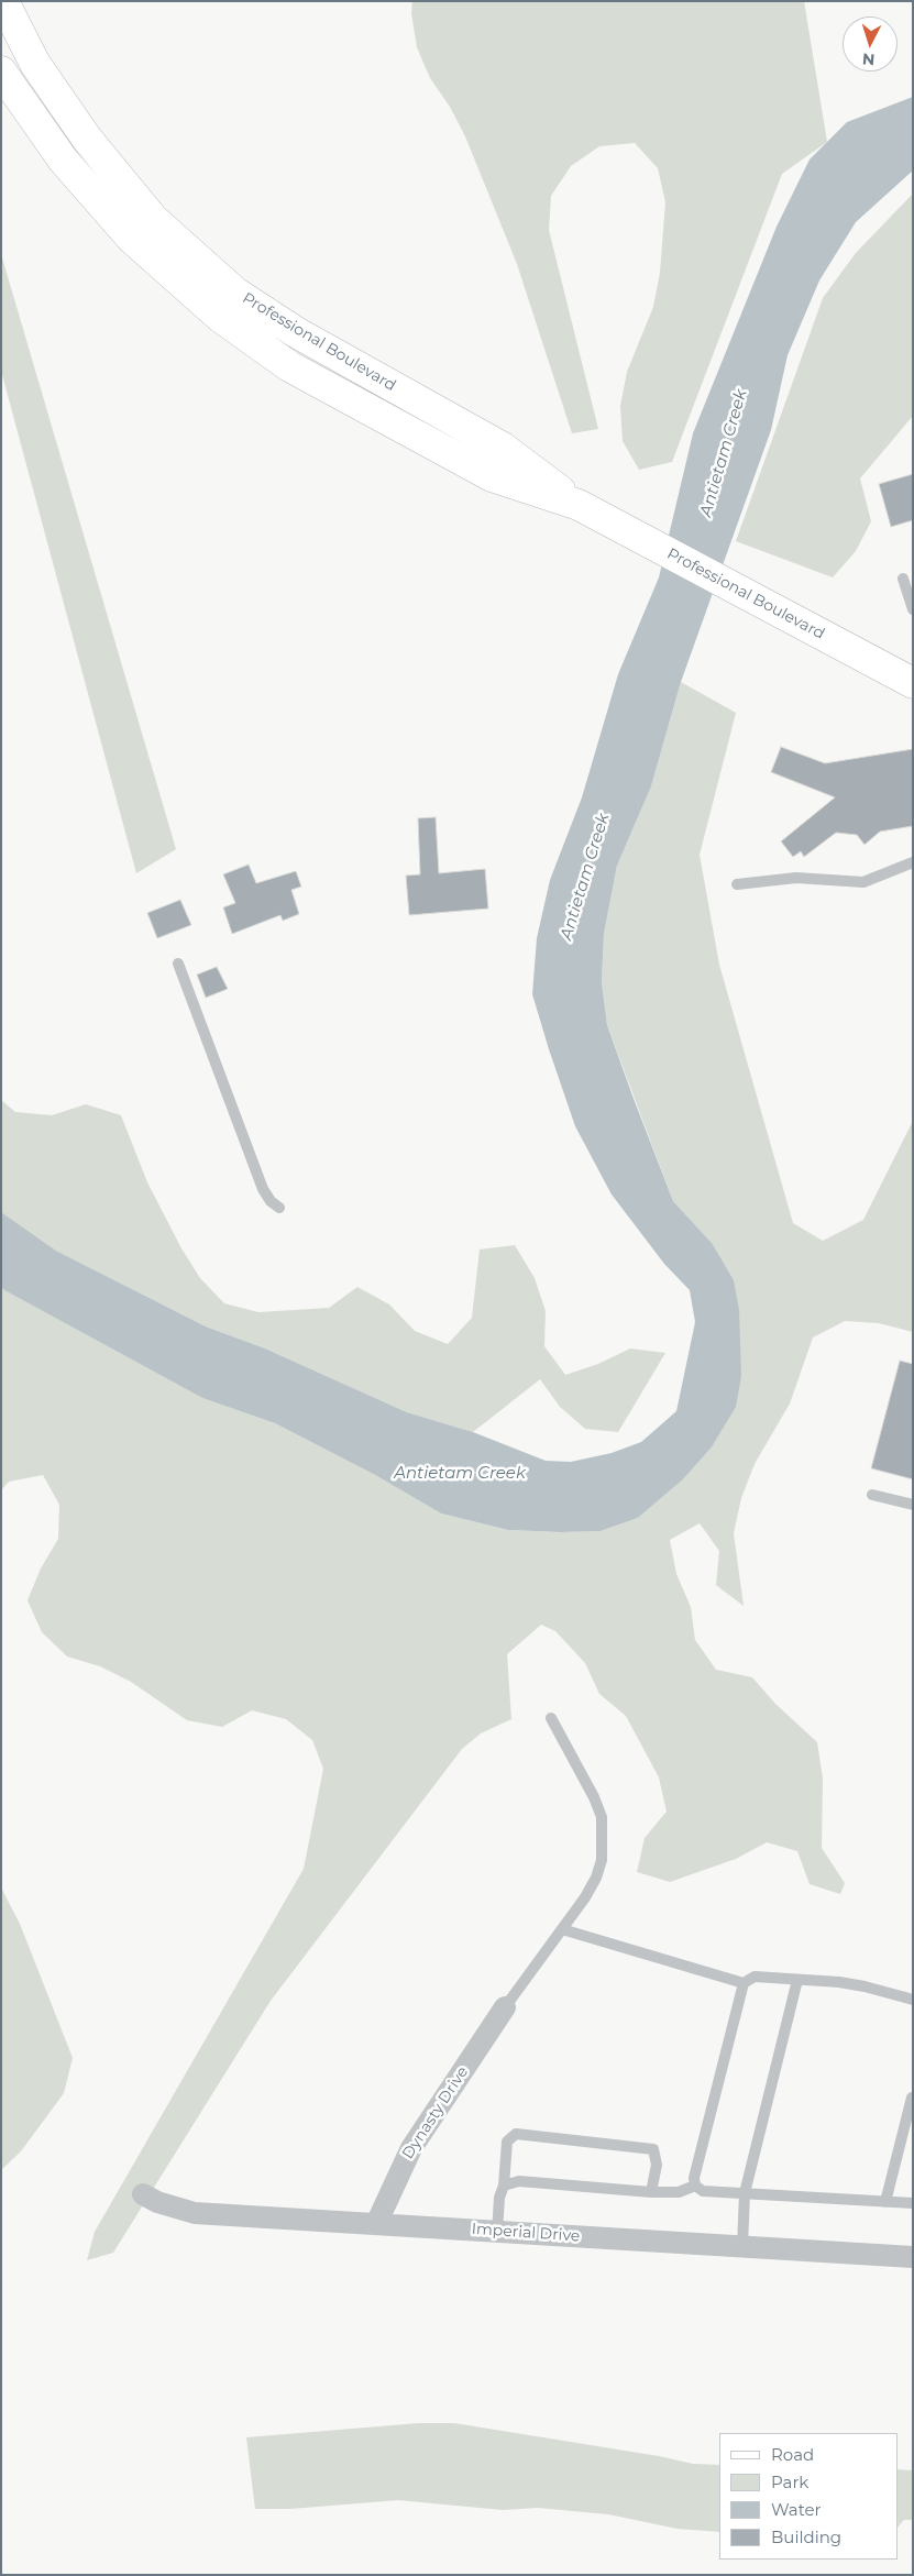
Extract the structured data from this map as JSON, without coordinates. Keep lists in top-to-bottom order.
{
  "streets": {
    "street": ["Professional Boulevard", "Dynasty Drive", "Imperial Drive"]
  },
  "crossings": [
    ["Dynasty Drive", "Imperial Drive"]
  ],
  "water": ["Antietam Creek"],
  "legend": [
    "Road",
    "Park",
    "Water",
    "Building"
  ],
  "north": "bottom"
}
